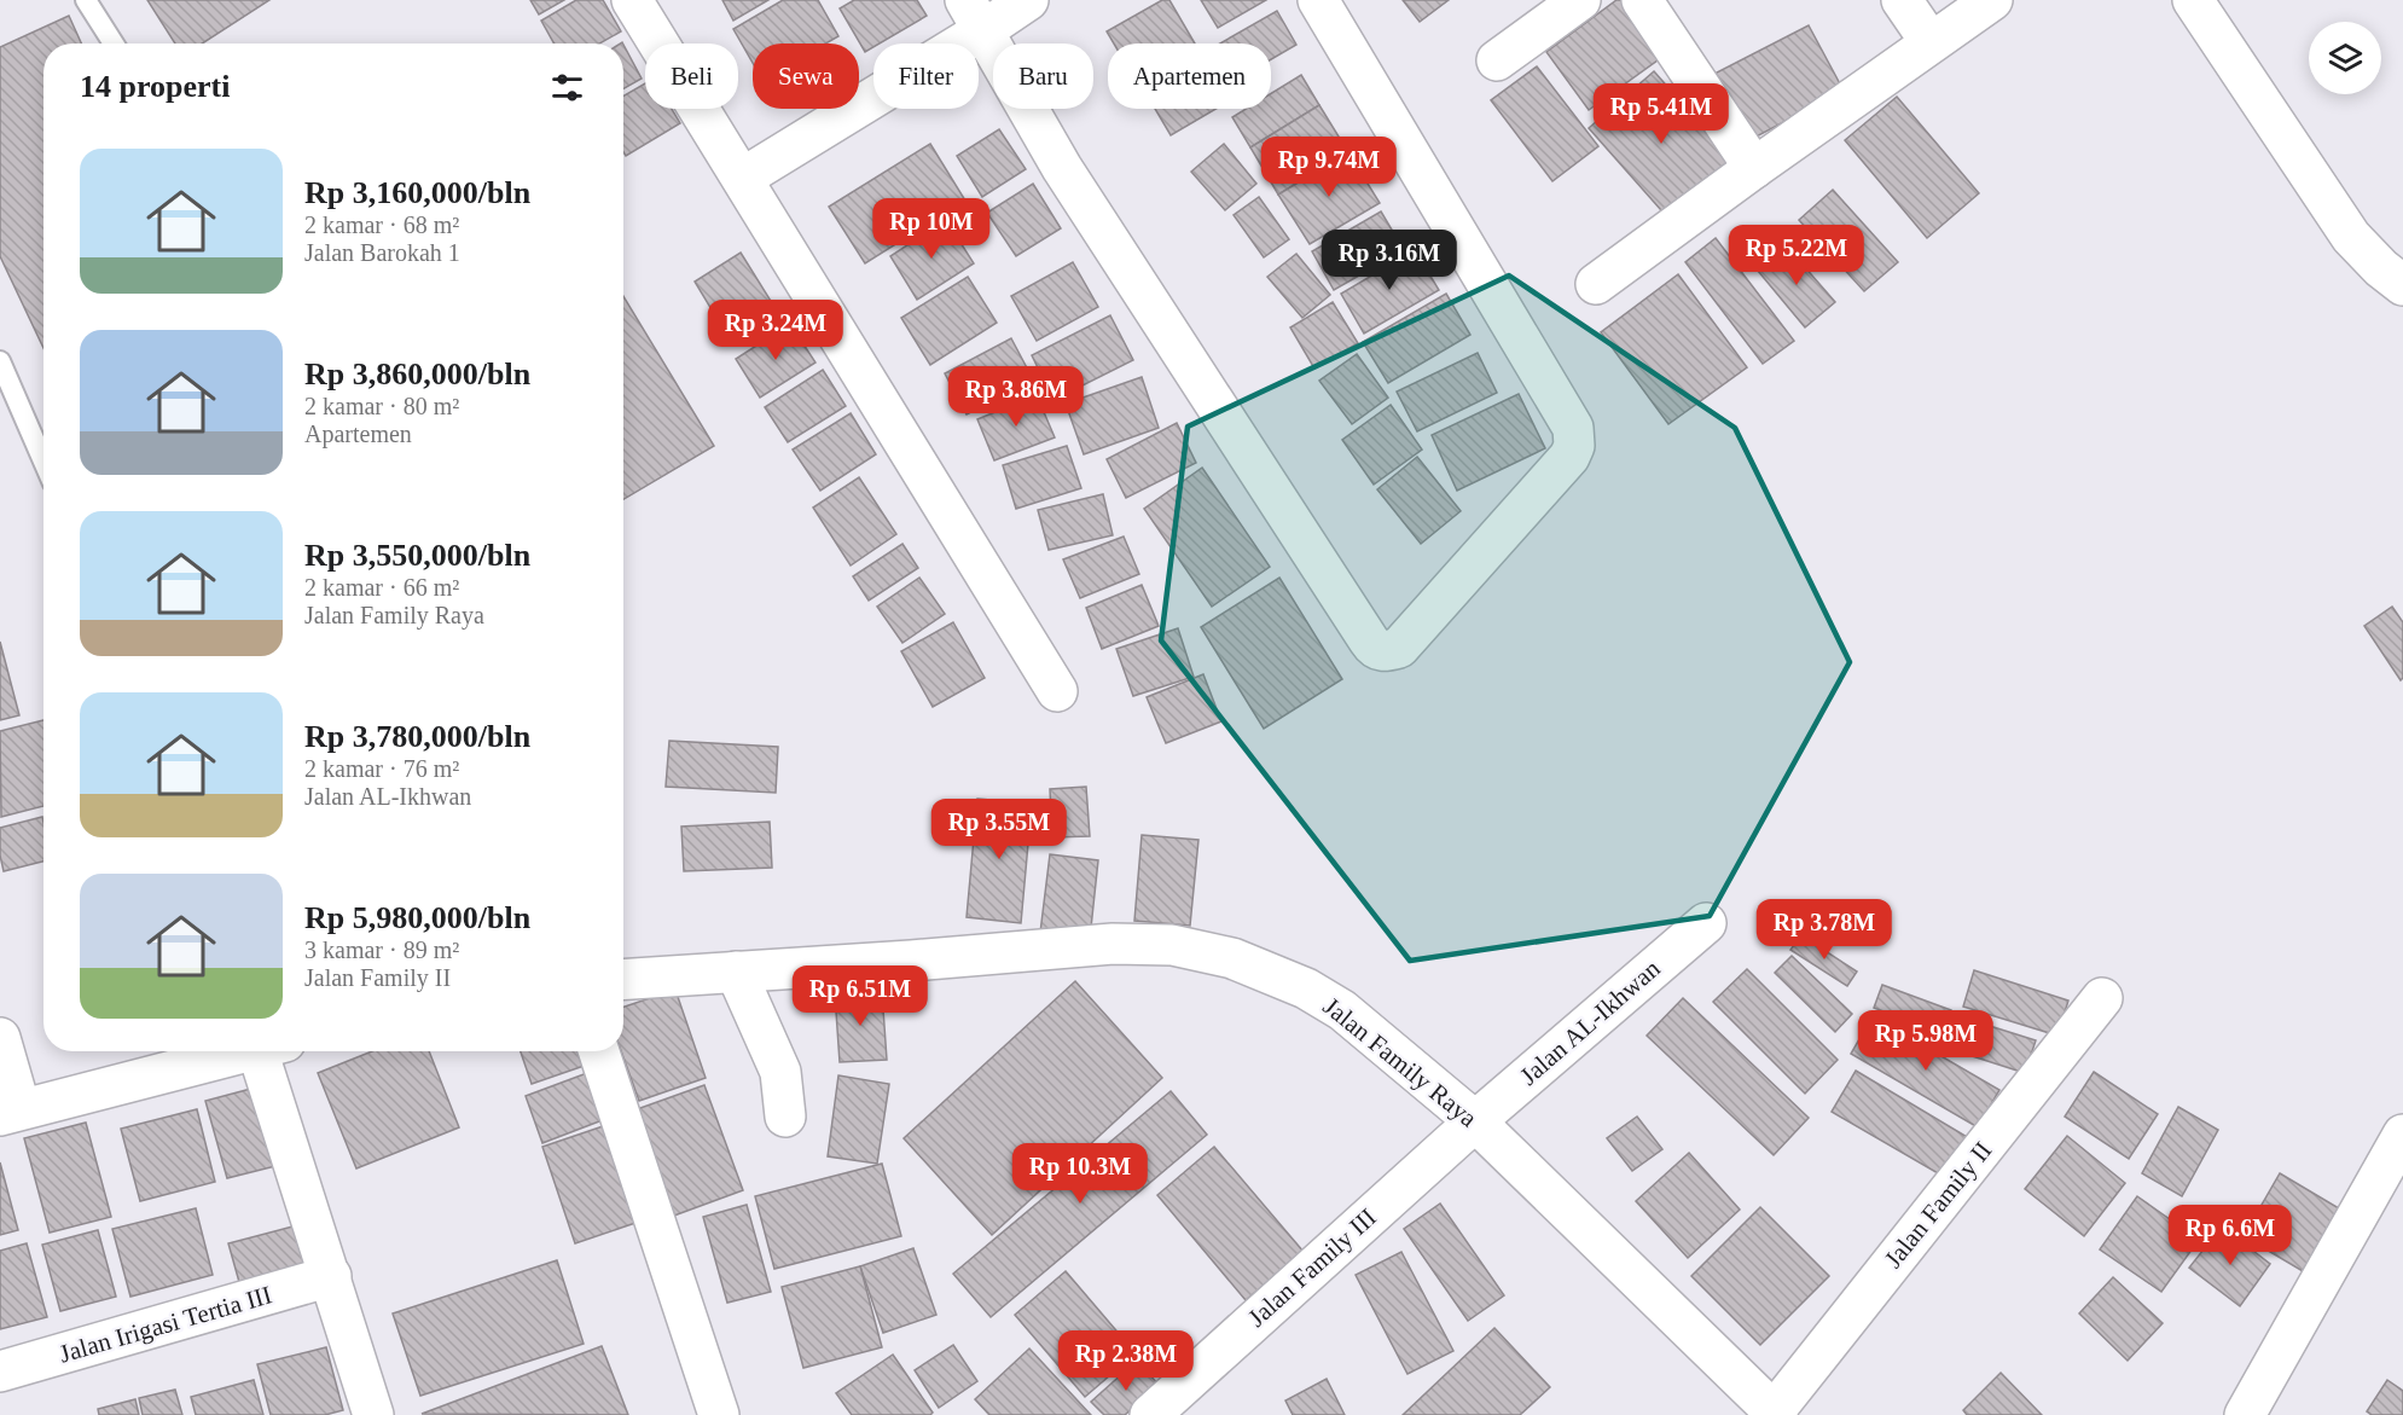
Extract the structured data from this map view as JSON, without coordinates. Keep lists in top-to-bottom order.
{
  "streets": {
    "street": [
      "Jalan AL-Ikhwan",
      "Jalan Family Raya",
      "Jalan Family II",
      "Jalan Family III",
      "Jalan Irigasi Tertia III"
    ]
  },
  "crossings": [
    ["Jalan AL-Ikhwan", "Jalan Family Raya"],
    ["Jalan AL-Ikhwan", "Jalan Family III"],
    ["Jalan Family Raya", "Jalan Family II"],
    ["Jalan Family Raya", "Jalan Family III"]
  ],
  "page": {
    "chip": [
      "Beli",
      "Sewa",
      "Filter",
      "Baru",
      "Apartemen"
    ],
    "heading": "14 properti",
    "price": [
      "Rp 5.41M",
      "Rp 9.74M",
      "Rp 10M",
      "Rp 5.22M",
      "Rp 3.16M",
      "Rp 3.24M",
      "Rp 3.86M",
      "Rp 3.55M",
      "Rp 3.78M",
      "Rp 6.51M",
      "Rp 5.98M",
      "Rp 10.3M",
      "Rp 6.6M",
      "Rp 2.38M"
    ],
    "list": [
      {
        "name": "Rp 3,160,000/bln",
        "note": "2 kamar · 68 m² · Jalan Barokah 1"
      },
      {
        "name": "Rp 3,860,000/bln",
        "note": "2 kamar · 80 m² · Apartemen"
      },
      {
        "name": "Rp 3,550,000/bln",
        "note": "2 kamar · 66 m² · Jalan Family Raya"
      },
      {
        "name": "Rp 3,780,000/bln",
        "note": "2 kamar · 76 m² · Jalan AL-Ikhwan"
      },
      {
        "name": "Rp 5,980,000/bln",
        "note": "3 kamar · 89 m² · Jalan Family II"
      }
    ]
  }
}
